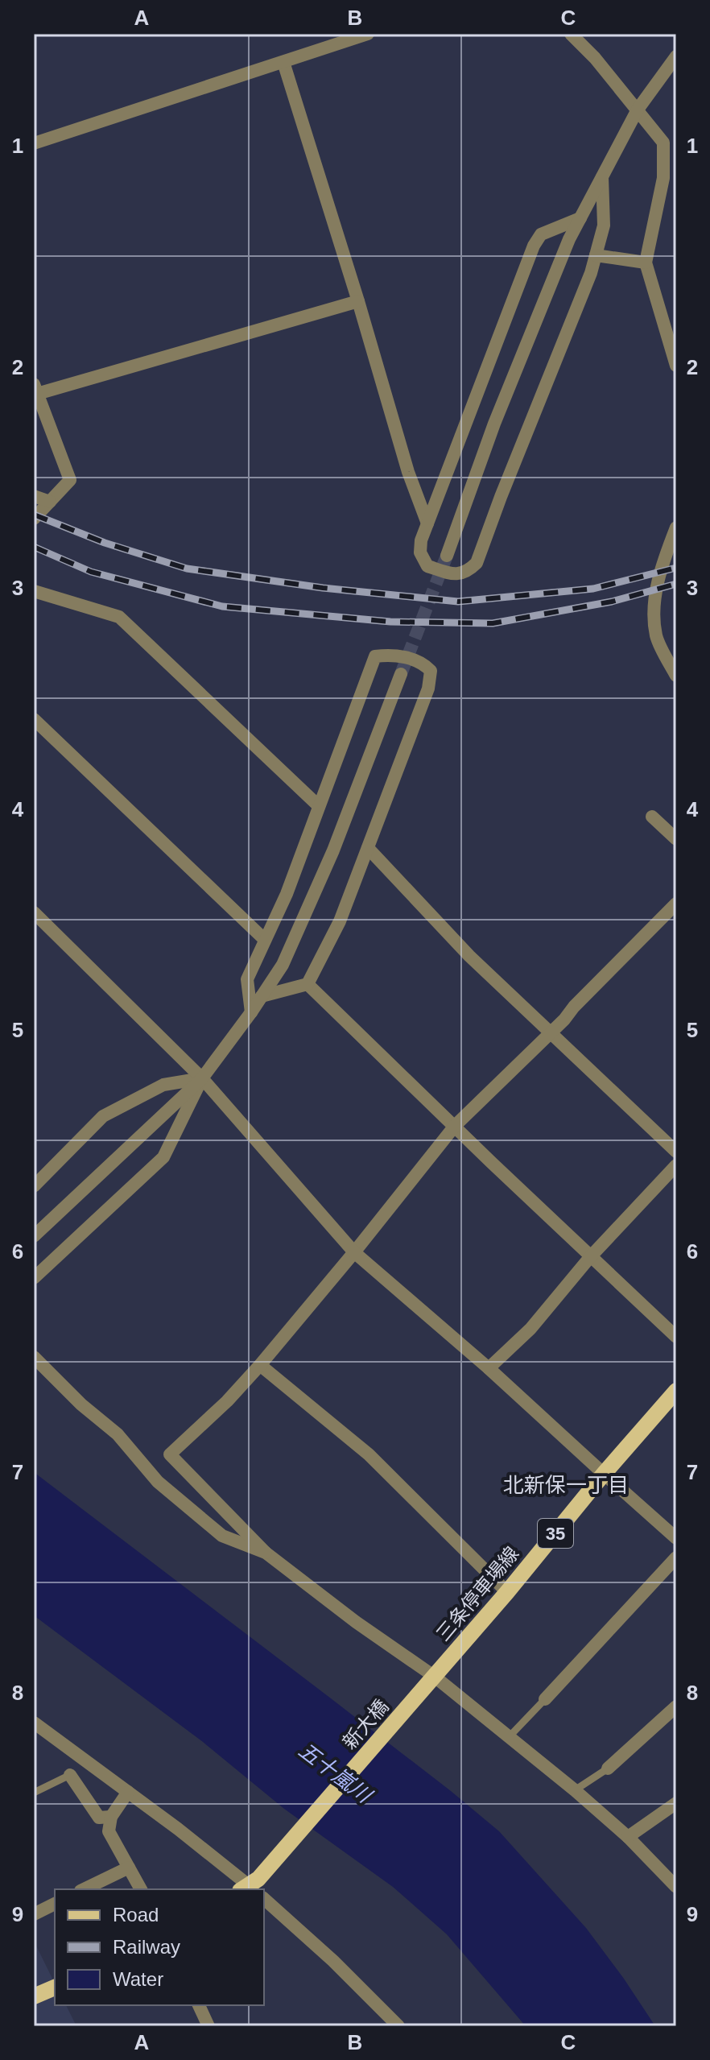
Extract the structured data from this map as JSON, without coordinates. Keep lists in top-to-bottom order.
{
  "streets": {
    "main road": ["35", "三条停車場線", "新大橋"]
  },
  "crossings": [
    ["三条停車場線", "新大橋"]
  ],
  "districts": ["北新保一丁目"],
  "water": ["五十嵐川"],
  "legend": ["Road", "Railway", "Water"],
  "grid": {
    "columns": ["A", "B", "C"],
    "rows": [
      "1",
      "2",
      "3",
      "4",
      "5",
      "6",
      "7",
      "8",
      "9"
    ]
  }
}
